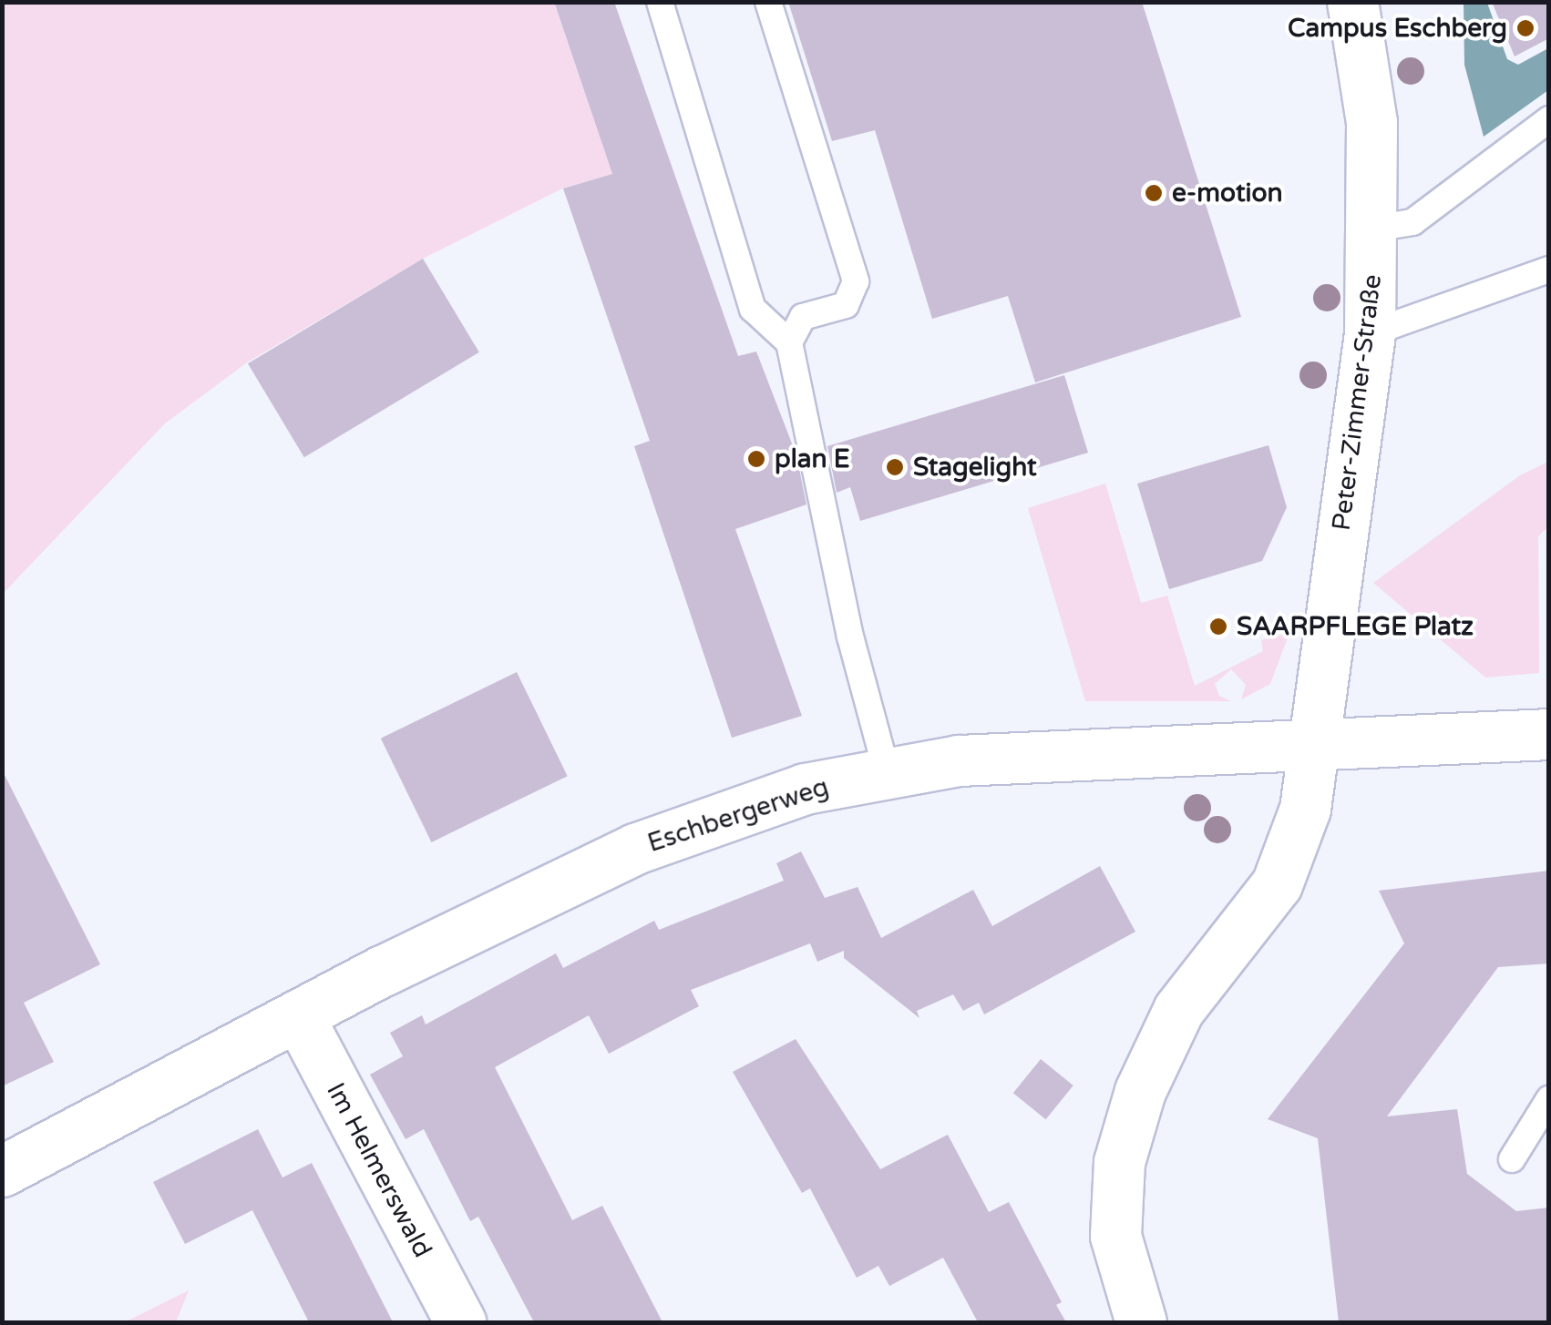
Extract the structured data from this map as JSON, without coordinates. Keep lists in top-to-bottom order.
{
  "streets": {
    "street": ["Peter-Zimmer-Straße", "Eschbergerweg", "Im Helmerswald"]
  },
  "crossings": [
    ["Peter-Zimmer-Straße", "Eschbergerweg"],
    ["Eschbergerweg", "Im Helmerswald"]
  ],
  "places": [
    "Campus Eschberg",
    "e-motion",
    "plan E",
    "Stagelight",
    "SAARPFLEGE Platz"
  ]
}
